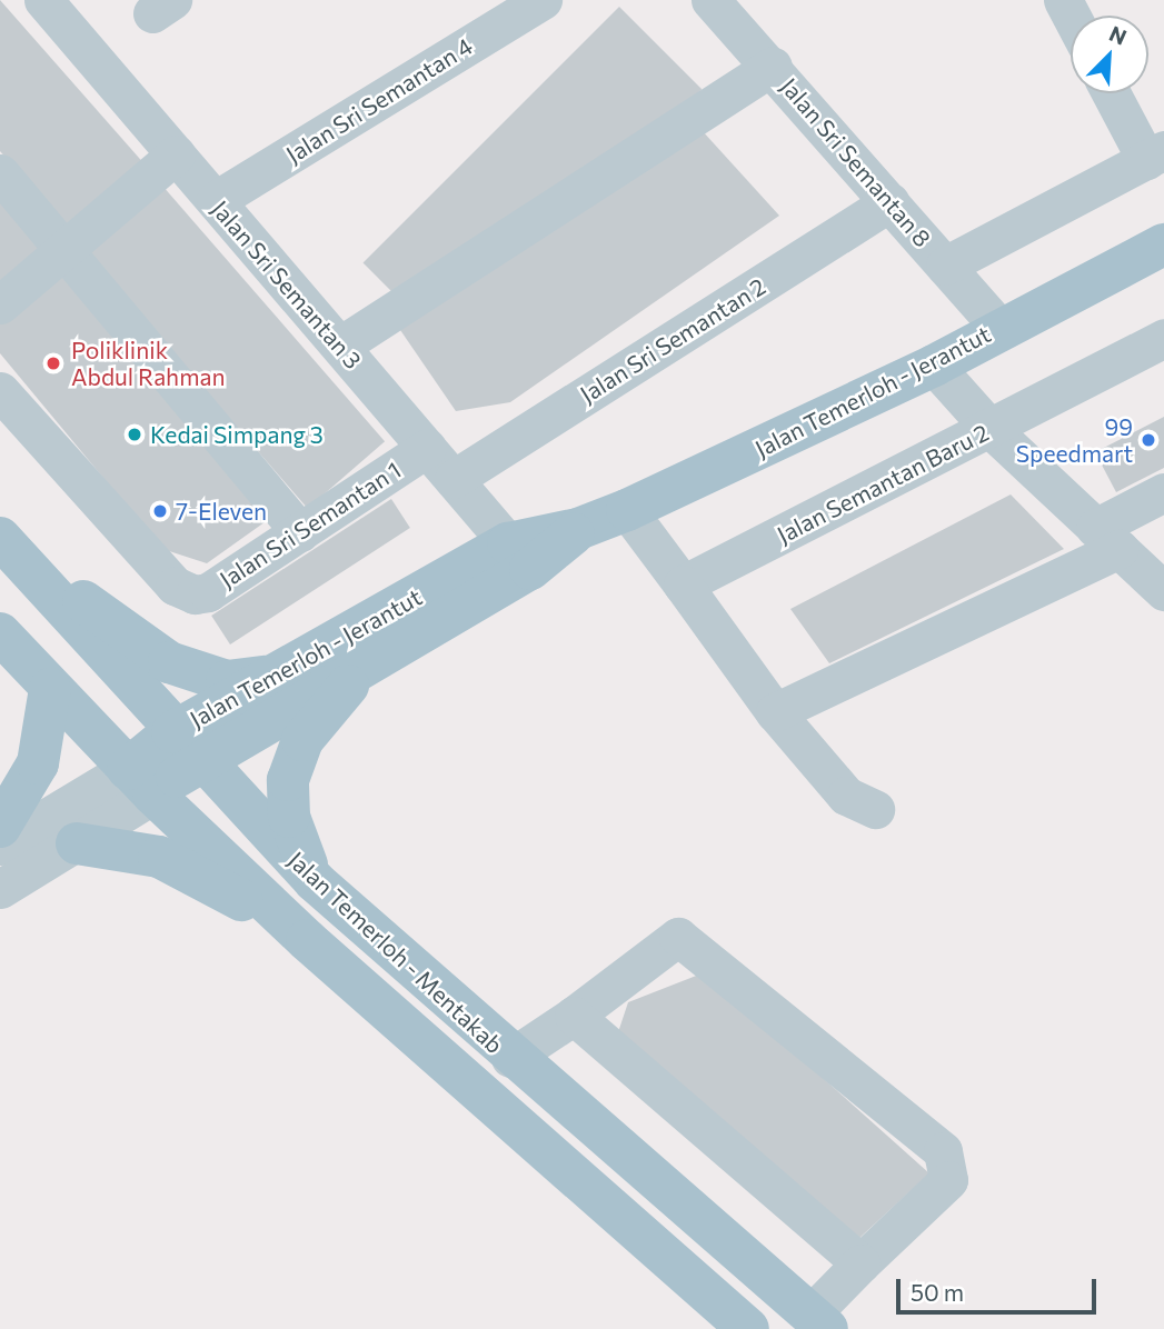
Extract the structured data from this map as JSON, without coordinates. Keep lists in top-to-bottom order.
{
  "streets": {
    "main road": ["Jalan Temerloh - Jerantut", "Jalan Temerloh - Mentakab"],
    "street": [
      "Jalan Sri Semantan 4",
      "Jalan Sri Semantan 8",
      "Jalan Sri Semantan 3",
      "Jalan Sri Semantan 2",
      "Jalan Semantan Baru 2",
      "Jalan Sri Semantan 1"
    ]
  },
  "crossings": [
    ["Jalan Sri Semantan 4", "Jalan Sri Semantan 3"],
    ["Jalan Sri Semantan 8", "Jalan Sri Semantan 2"],
    ["Jalan Sri Semantan 8", "Jalan Temerloh - Jerantut"],
    ["Jalan Sri Semantan 3", "Jalan Sri Semantan 2"],
    ["Jalan Sri Semantan 3", "Jalan Temerloh - Jerantut"],
    ["Jalan Sri Semantan 3", "Jalan Sri Semantan 1"],
    ["Jalan Temerloh - Jerantut", "Jalan Temerloh - Mentakab"]
  ],
  "places": [
    "Poliklinik Abdul Rahman",
    "Kedai Simpang 3",
    "99 Speedmart",
    "7-Eleven"
  ],
  "scale_bar": "50 m",
  "north": "top right"
}
